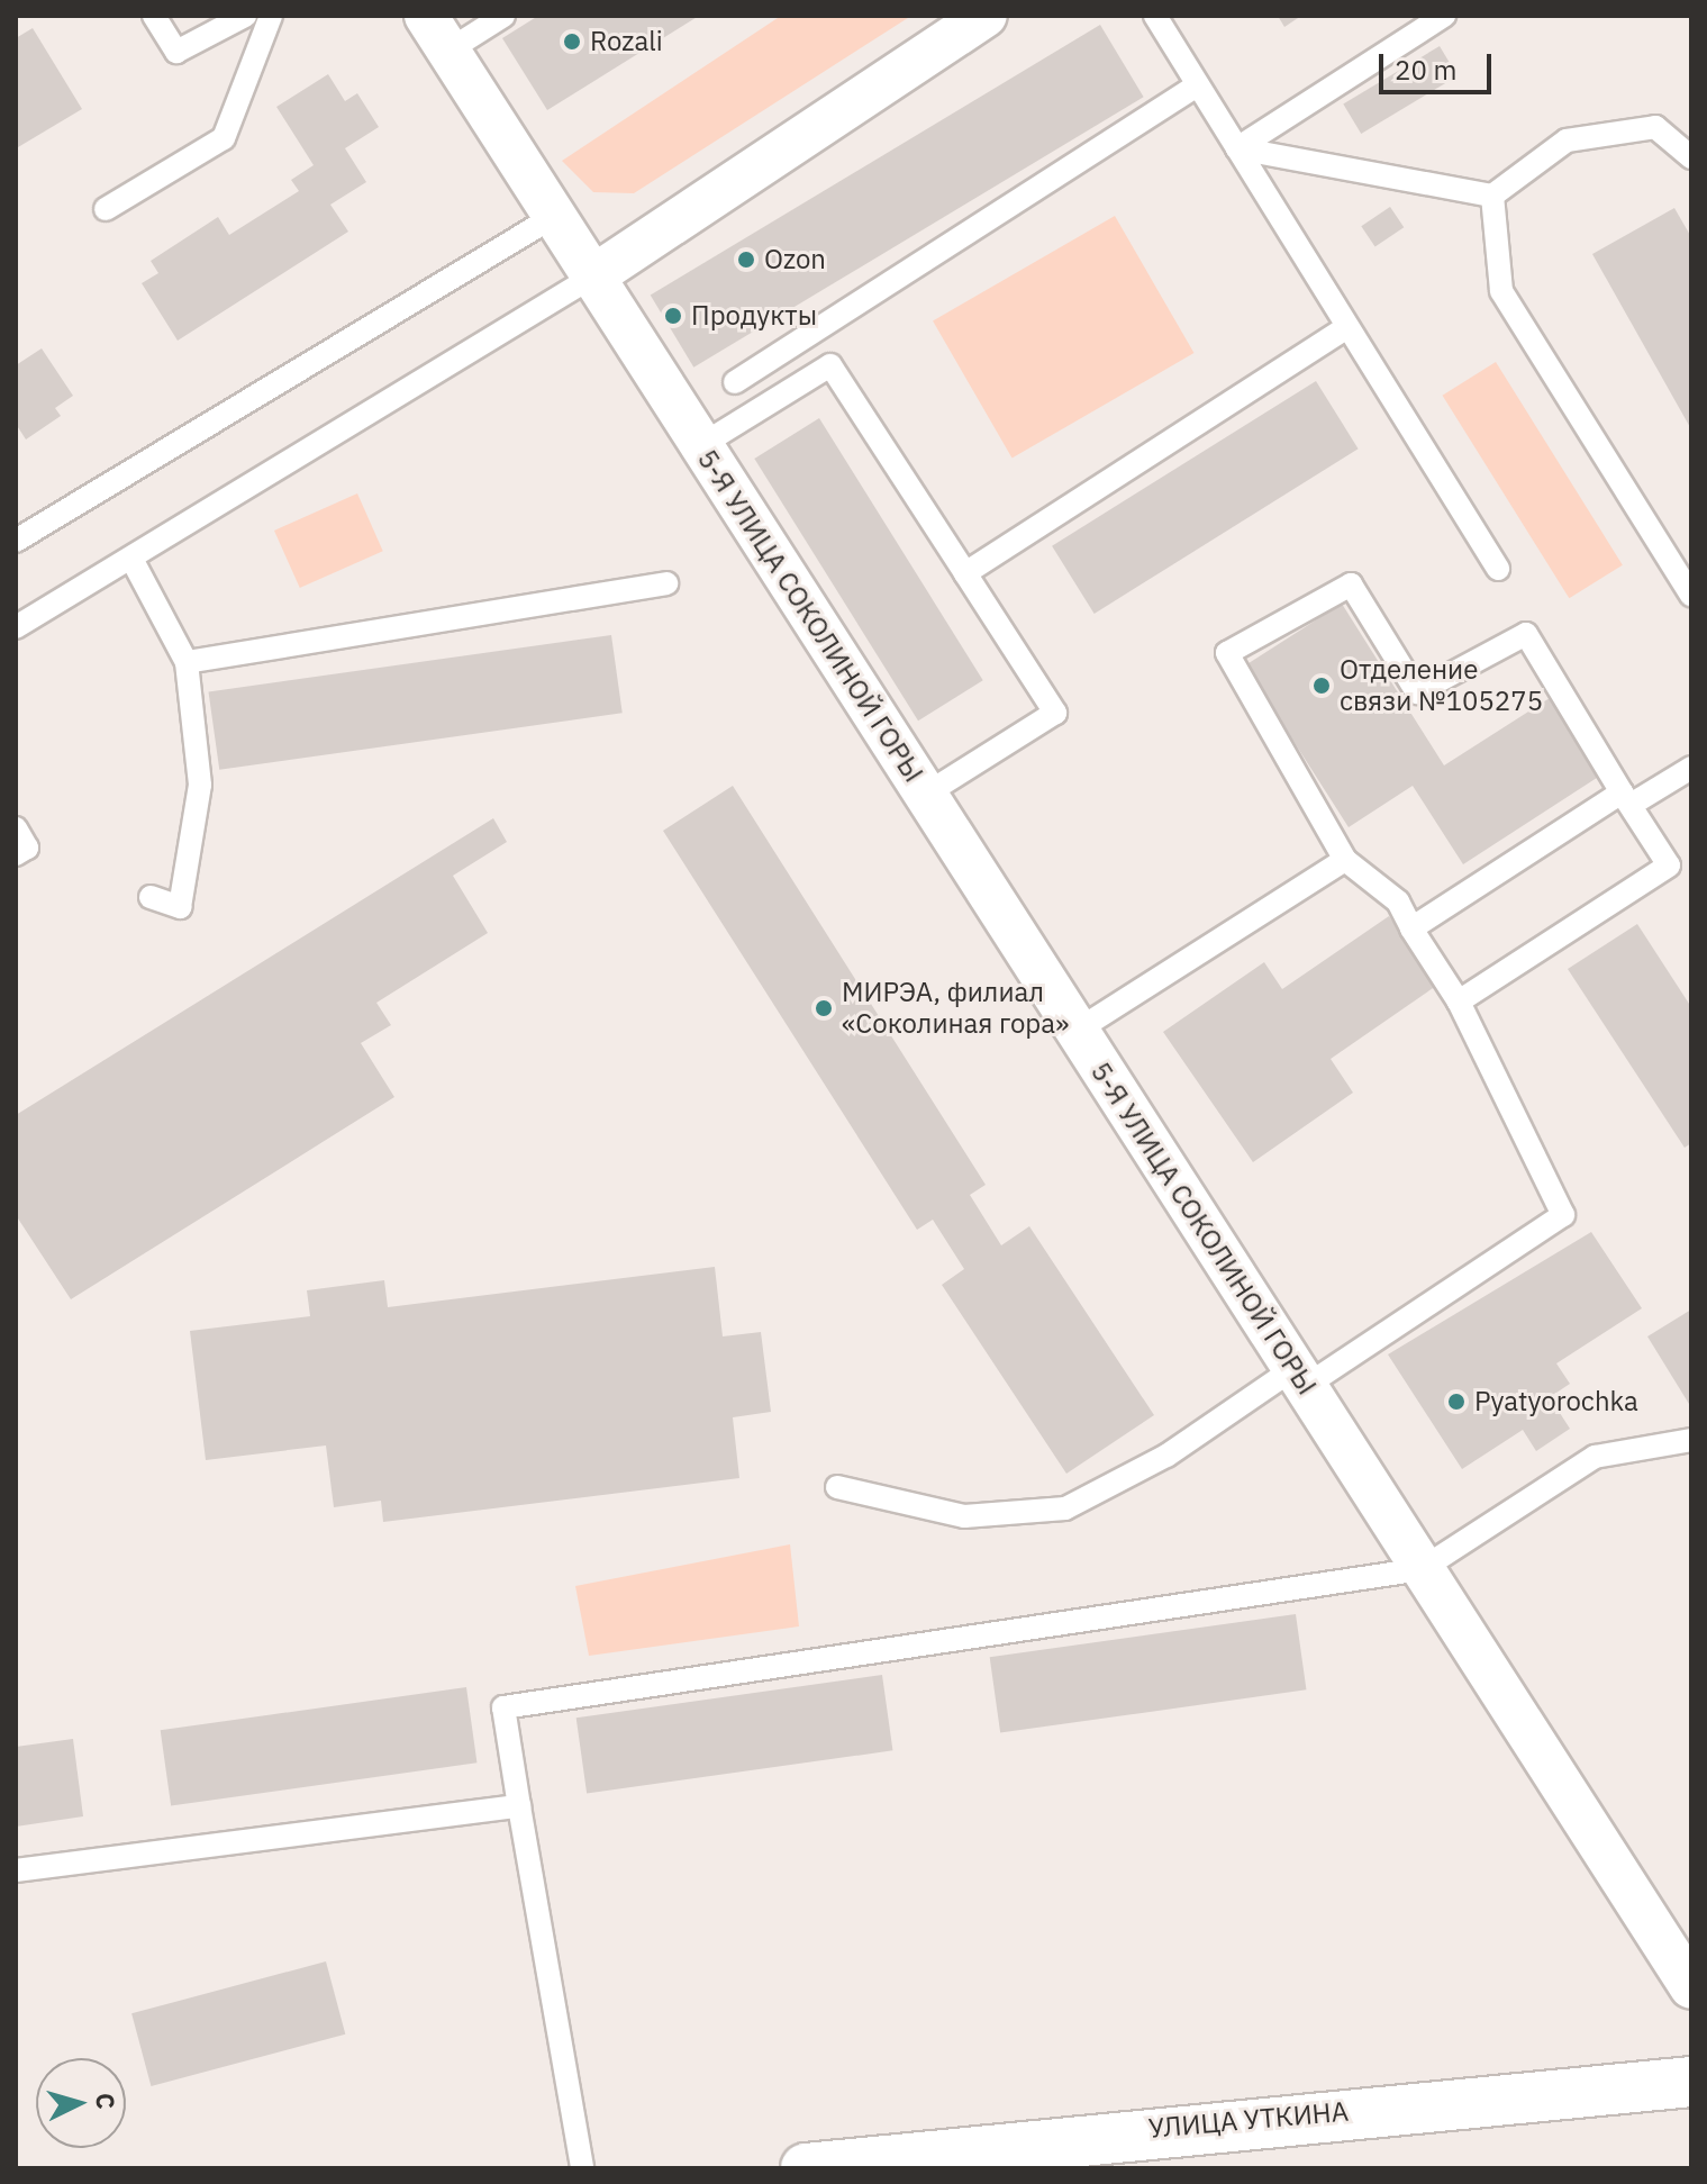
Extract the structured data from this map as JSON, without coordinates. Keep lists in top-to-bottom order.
{
  "streets": {
    "street": ["5-Я УЛИЦА СОКОЛИНОЙ ГОРЫ", "УЛИЦА УТКИНА"]
  },
  "places": [
    "Rozali",
    "Ozon",
    "Продукты",
    "Отделение связи №105275",
    "МИРЭА, филиал «Соколиная гора»",
    "Pyatyorochka"
  ],
  "scale_bar": "20 m",
  "north": "right"
}
